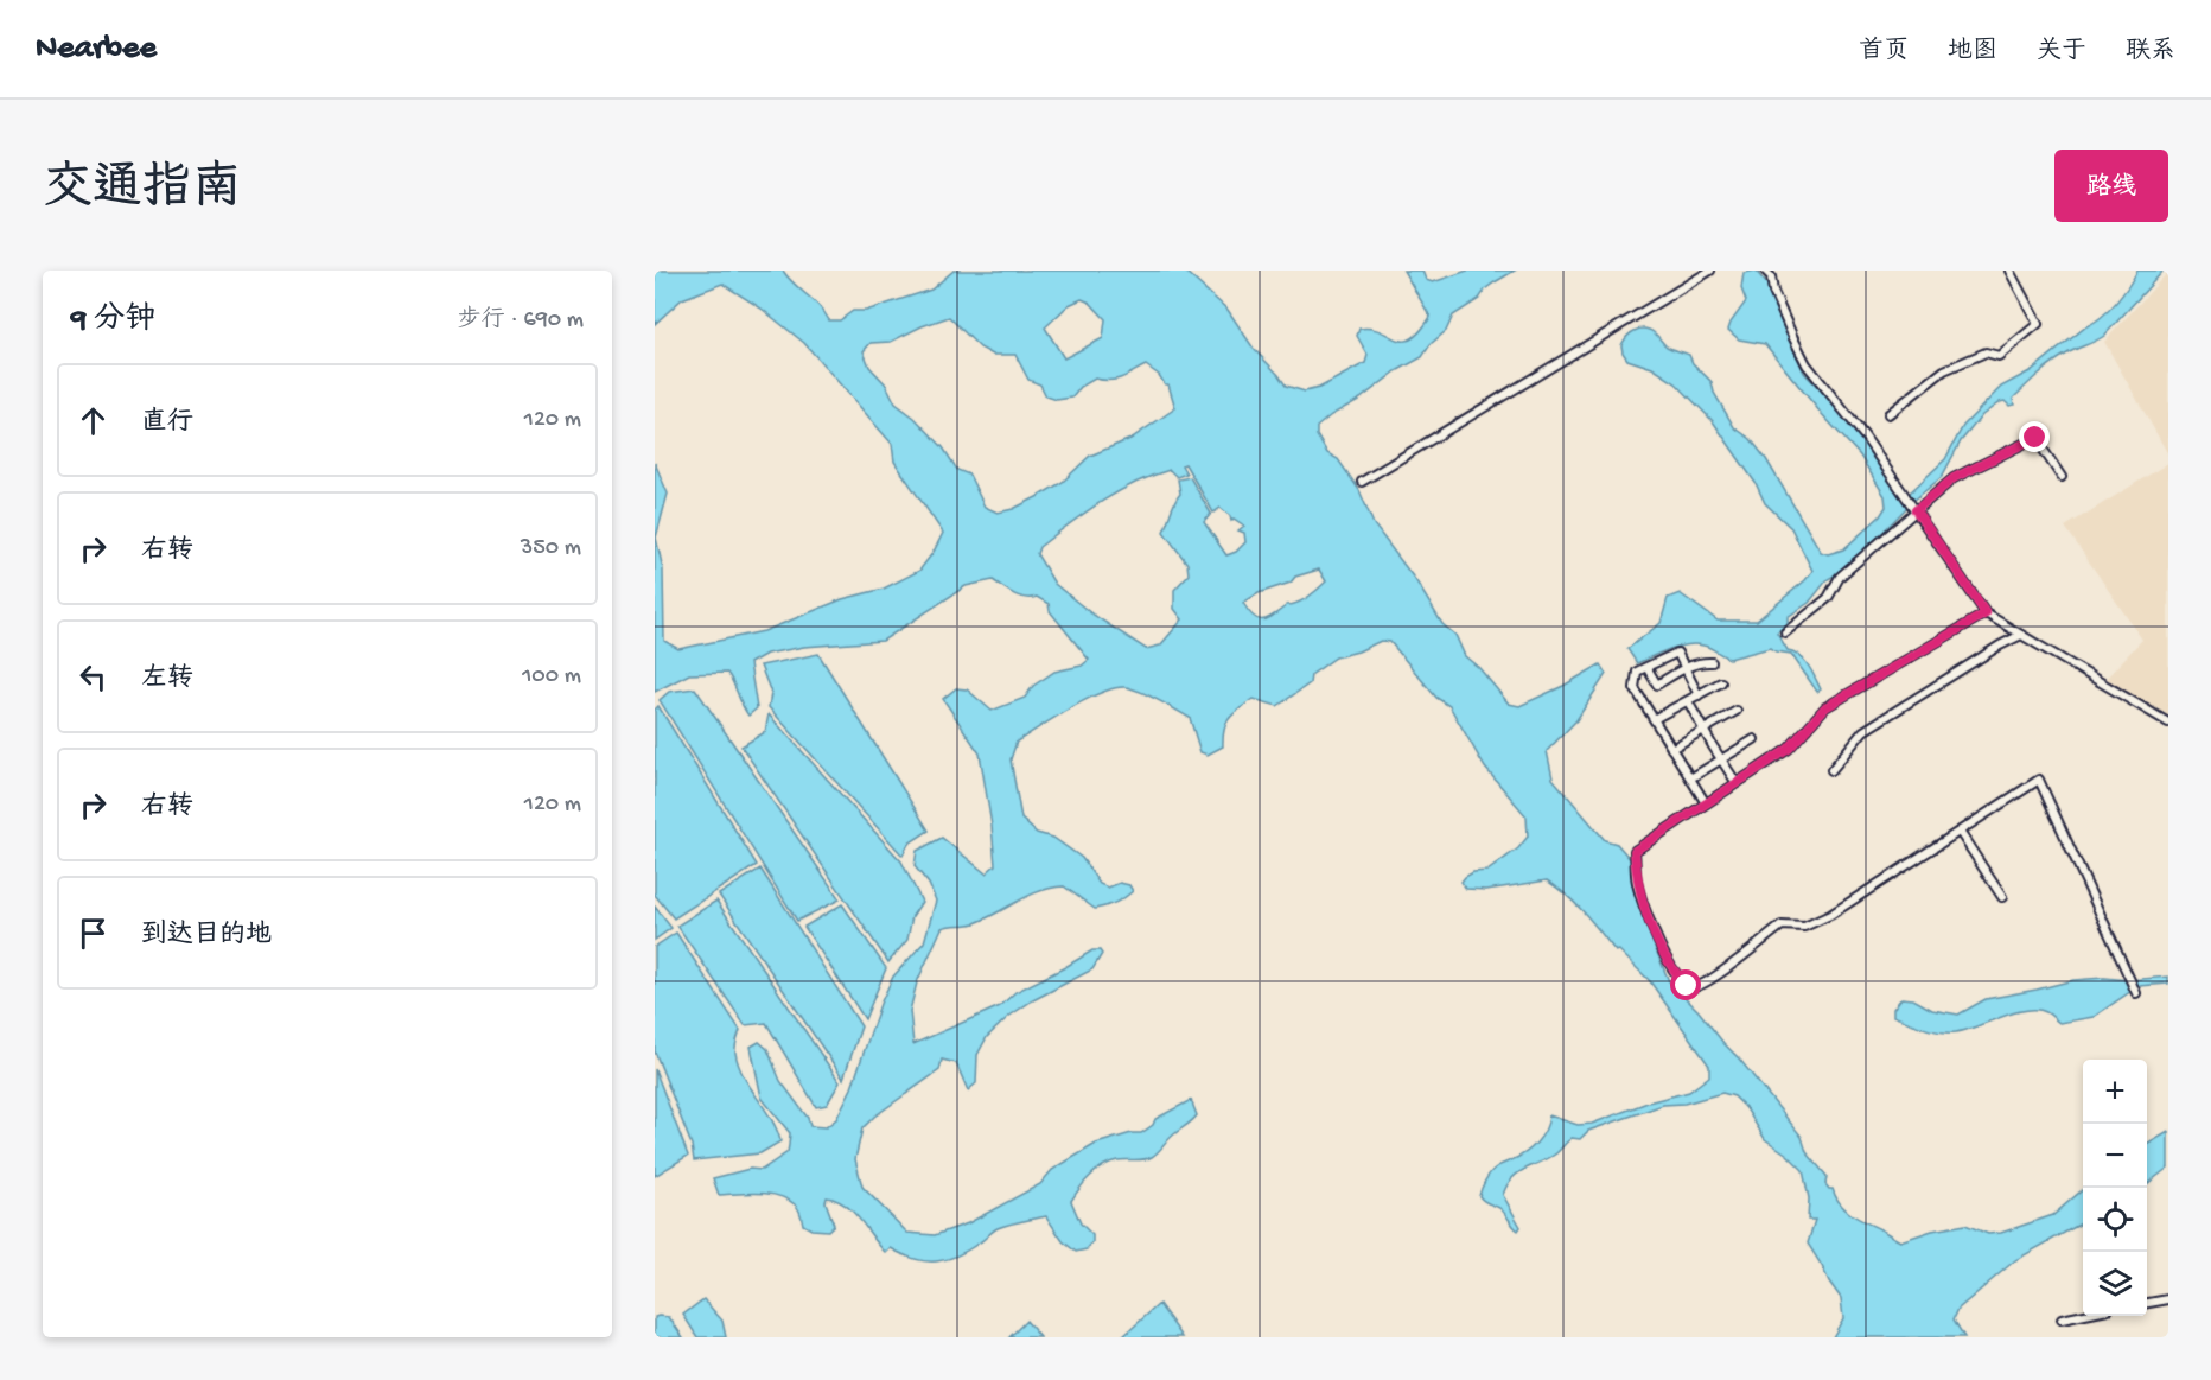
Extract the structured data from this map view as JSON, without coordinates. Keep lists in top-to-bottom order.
{
  "page": {
    "header": "Nearbee",
    "nav": [
      "首页",
      "地图",
      "关于",
      "联系"
    ],
    "title": "交通指南",
    "buttons": "路线",
    "heading": ["9 分钟", "步行 · 690 m"],
    "list": [
      ["直行", "120 m"],
      ["右转", "350 m"],
      ["左转", "100 m"],
      ["右转", "120 m"],
      "到达目的地"
    ],
    "map_buttons": ["+", "−"]
  }
}
